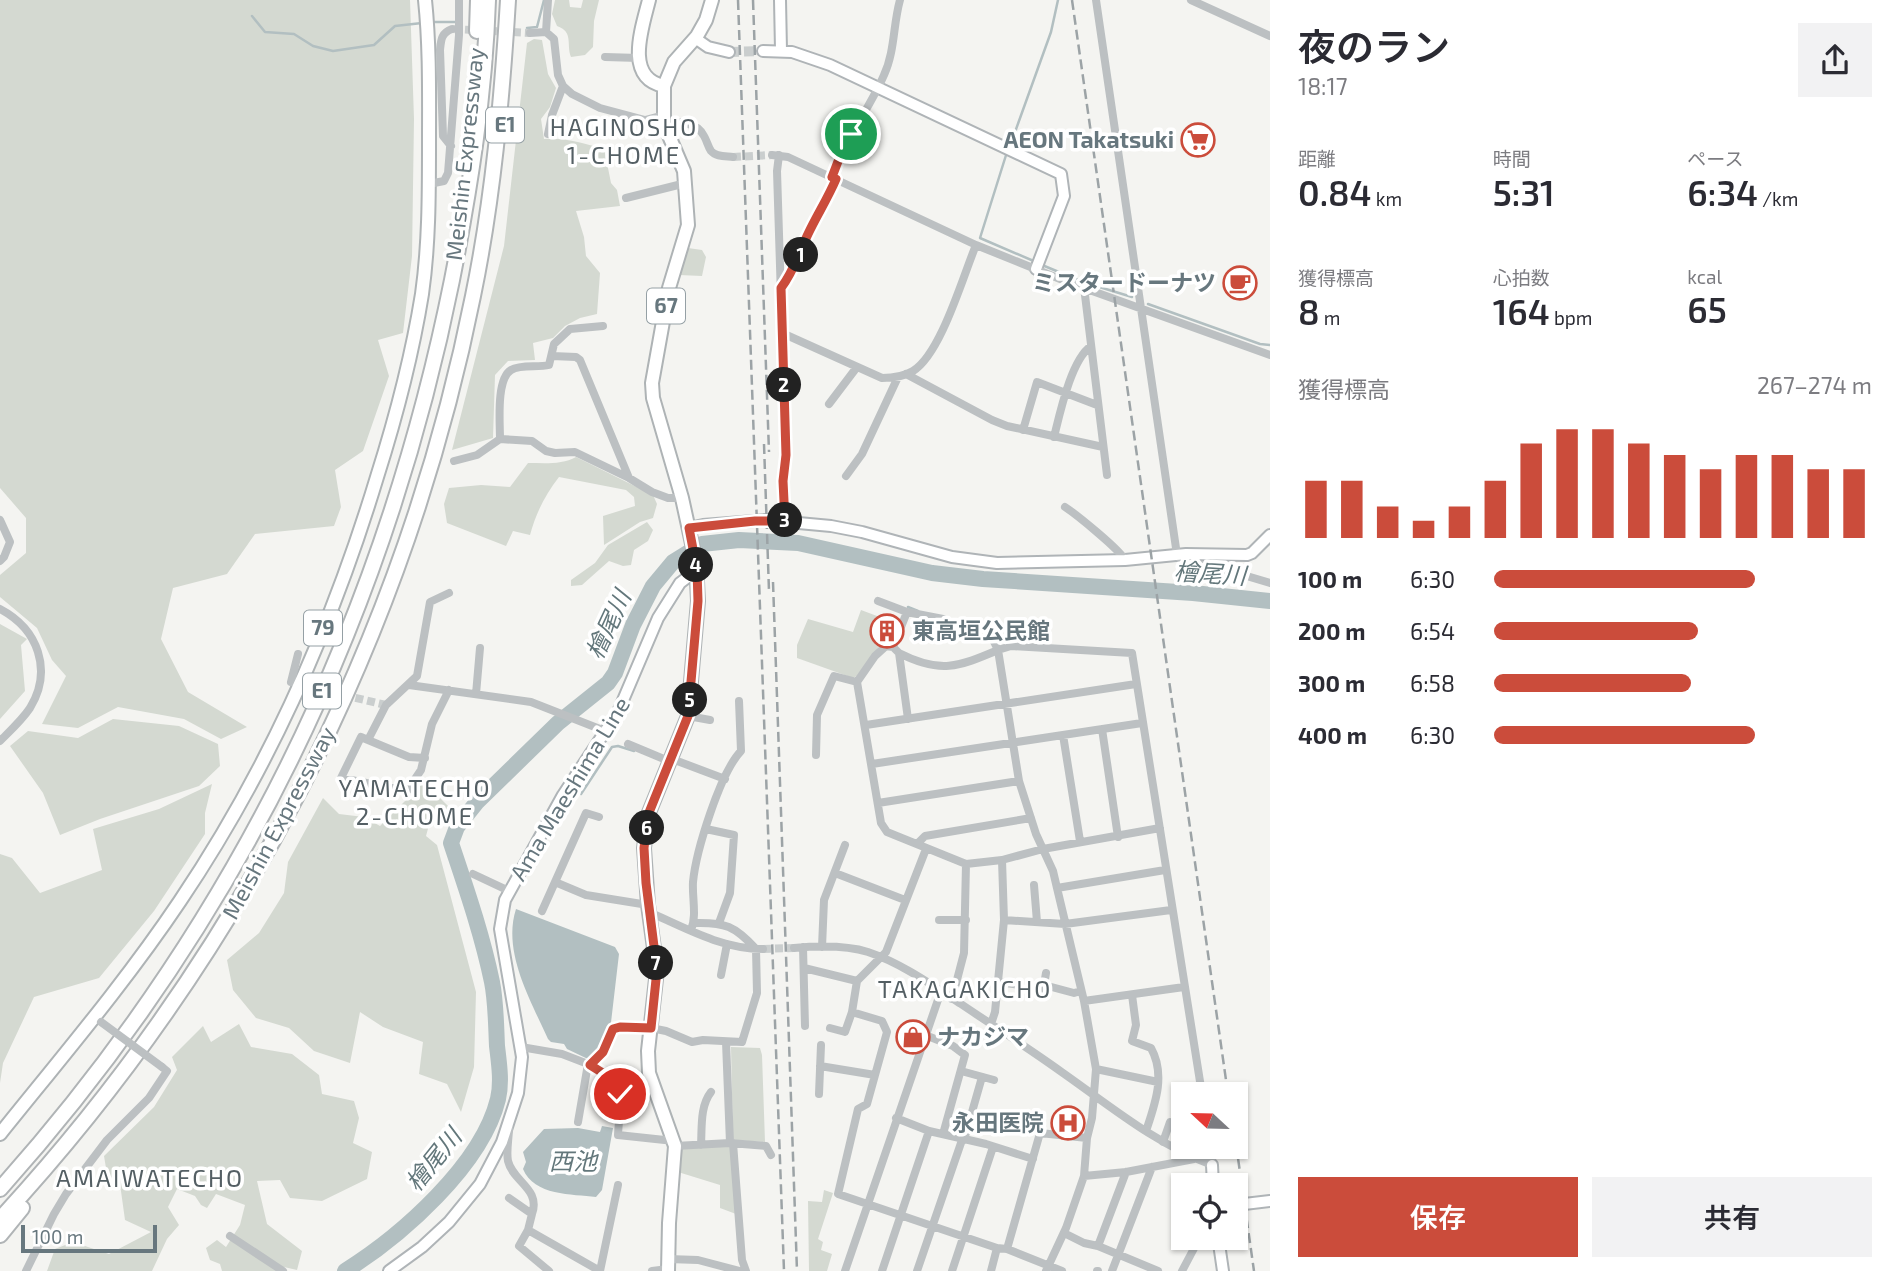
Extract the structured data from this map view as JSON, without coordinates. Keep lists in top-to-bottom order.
{
  "streets": {
    "highway": ["E1", "Meishin Expressway"],
    "main road": ["67", "79", "Ama Maeshima Line"]
  },
  "crossings": [
    ["67", "Ama Maeshima Line"]
  ],
  "districts": [
    "HAGINOSHO 1-CHOME",
    "YAMATECHO 2-CHOME",
    "TAKAGAKICHO",
    "AMAIWATECHO"
  ],
  "water": ["檜尾川", "西池"],
  "places": {
    "supermarket": ["AEON Takatsuki"],
    "cafe": ["ミスタードーナツ"],
    "building": ["東高垣公民館"],
    "shop": ["ナカジマ"],
    "hospital": ["永田医院"]
  },
  "scale_bar": "100 m",
  "north": "left",
  "page": {
    "heading": ["夜のラン", "18:17"],
    "stats": [
      ["距離", "0.84 km"],
      ["時間", "5:31"],
      ["ペース", "6:34 /km"],
      ["獲得標高", "8 m"],
      ["心拍数", "164 bpm"],
      ["kcal", "65"]
    ],
    "pins": [
      "1",
      "2",
      "3",
      "4",
      "5",
      "6",
      "7"
    ],
    "chart": ["獲得標高", "267–274 m"],
    "list": [
      {
        "name": "100 m",
        "note": "6:30"
      },
      {
        "name": "200 m",
        "note": "6:54"
      },
      {
        "name": "300 m",
        "note": "6:58"
      },
      {
        "name": "400 m",
        "note": "6:30"
      }
    ],
    "buttons": ["保存", "共有"],
    "scale": "100 m"
  }
}
